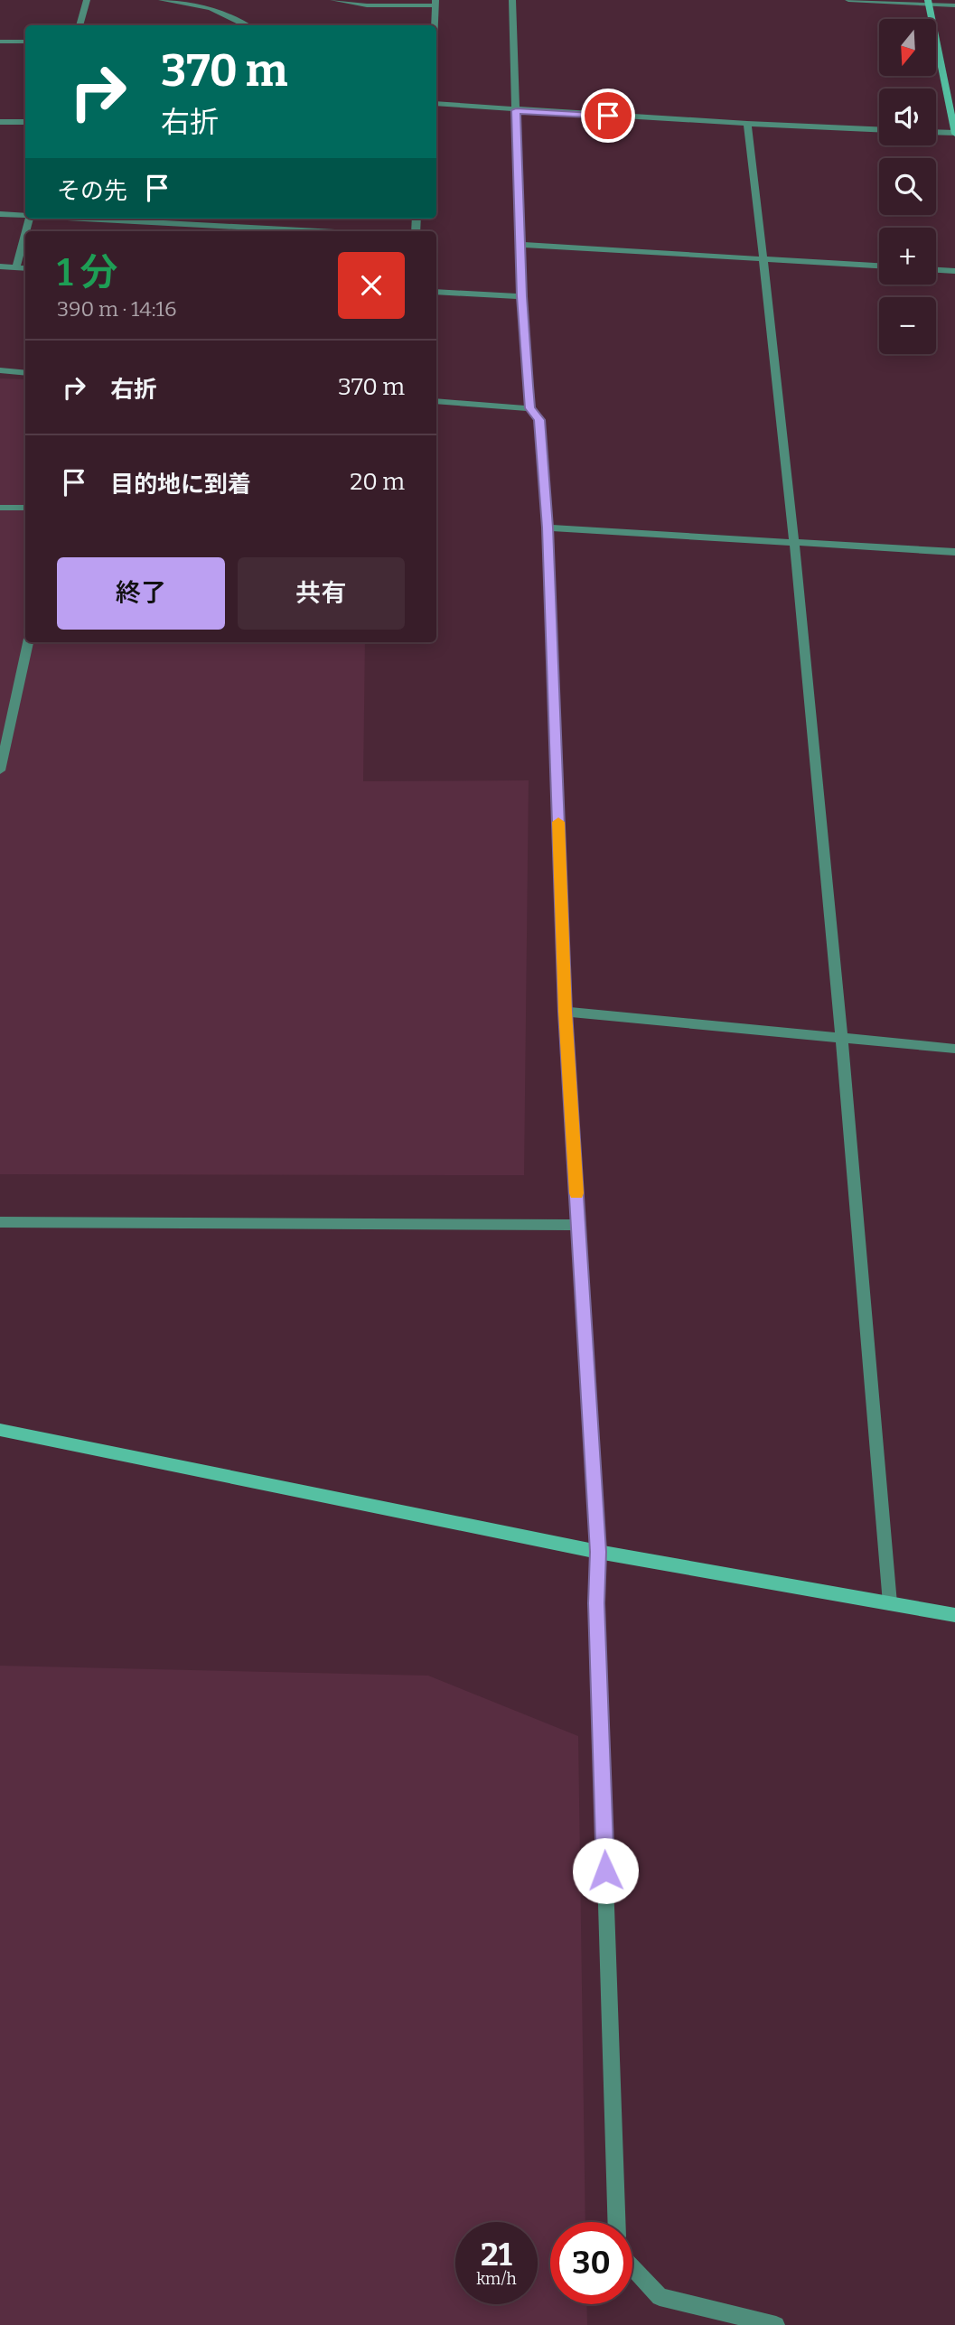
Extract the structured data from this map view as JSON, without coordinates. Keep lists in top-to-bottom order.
{
  "north": "bottom",
  "page": {
    "map_buttons": ["+", "−"],
    "turn": ["370 m", "右折"],
    "then": "その先",
    "heading": ["1 分", "390 m · 14:16"],
    "list": [
      {
        "name": "右折",
        "value": "370 m"
      },
      {
        "name": "目的地に到着",
        "value": "20 m"
      }
    ],
    "buttons": ["終了", "共有"],
    "speed": "21 km/h",
    "limit": "30"
  }
}
